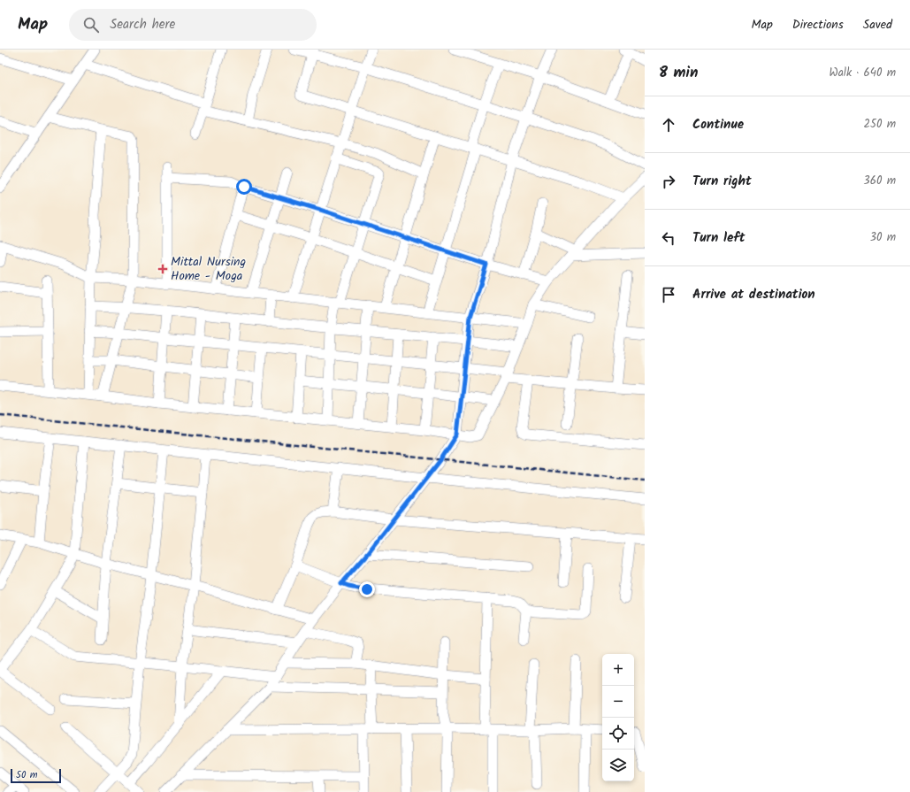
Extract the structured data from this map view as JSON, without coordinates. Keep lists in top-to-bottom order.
{
  "places": {
    "health": ["Mittal Nursing Home - Moga"]
  },
  "scale_bar": "50 m",
  "page": {
    "header": "Map",
    "search": "Search here",
    "nav": ["Map", "Directions", "Saved"],
    "heading": ["8 min", "Walk · 640 m"],
    "list": [
      ["Continue", "250 m"],
      ["Turn right", "360 m"],
      ["Turn left", "30 m"],
      "Arrive at destination"
    ],
    "map_buttons": ["+", "−"],
    "scale": "50 m"
  }
}
